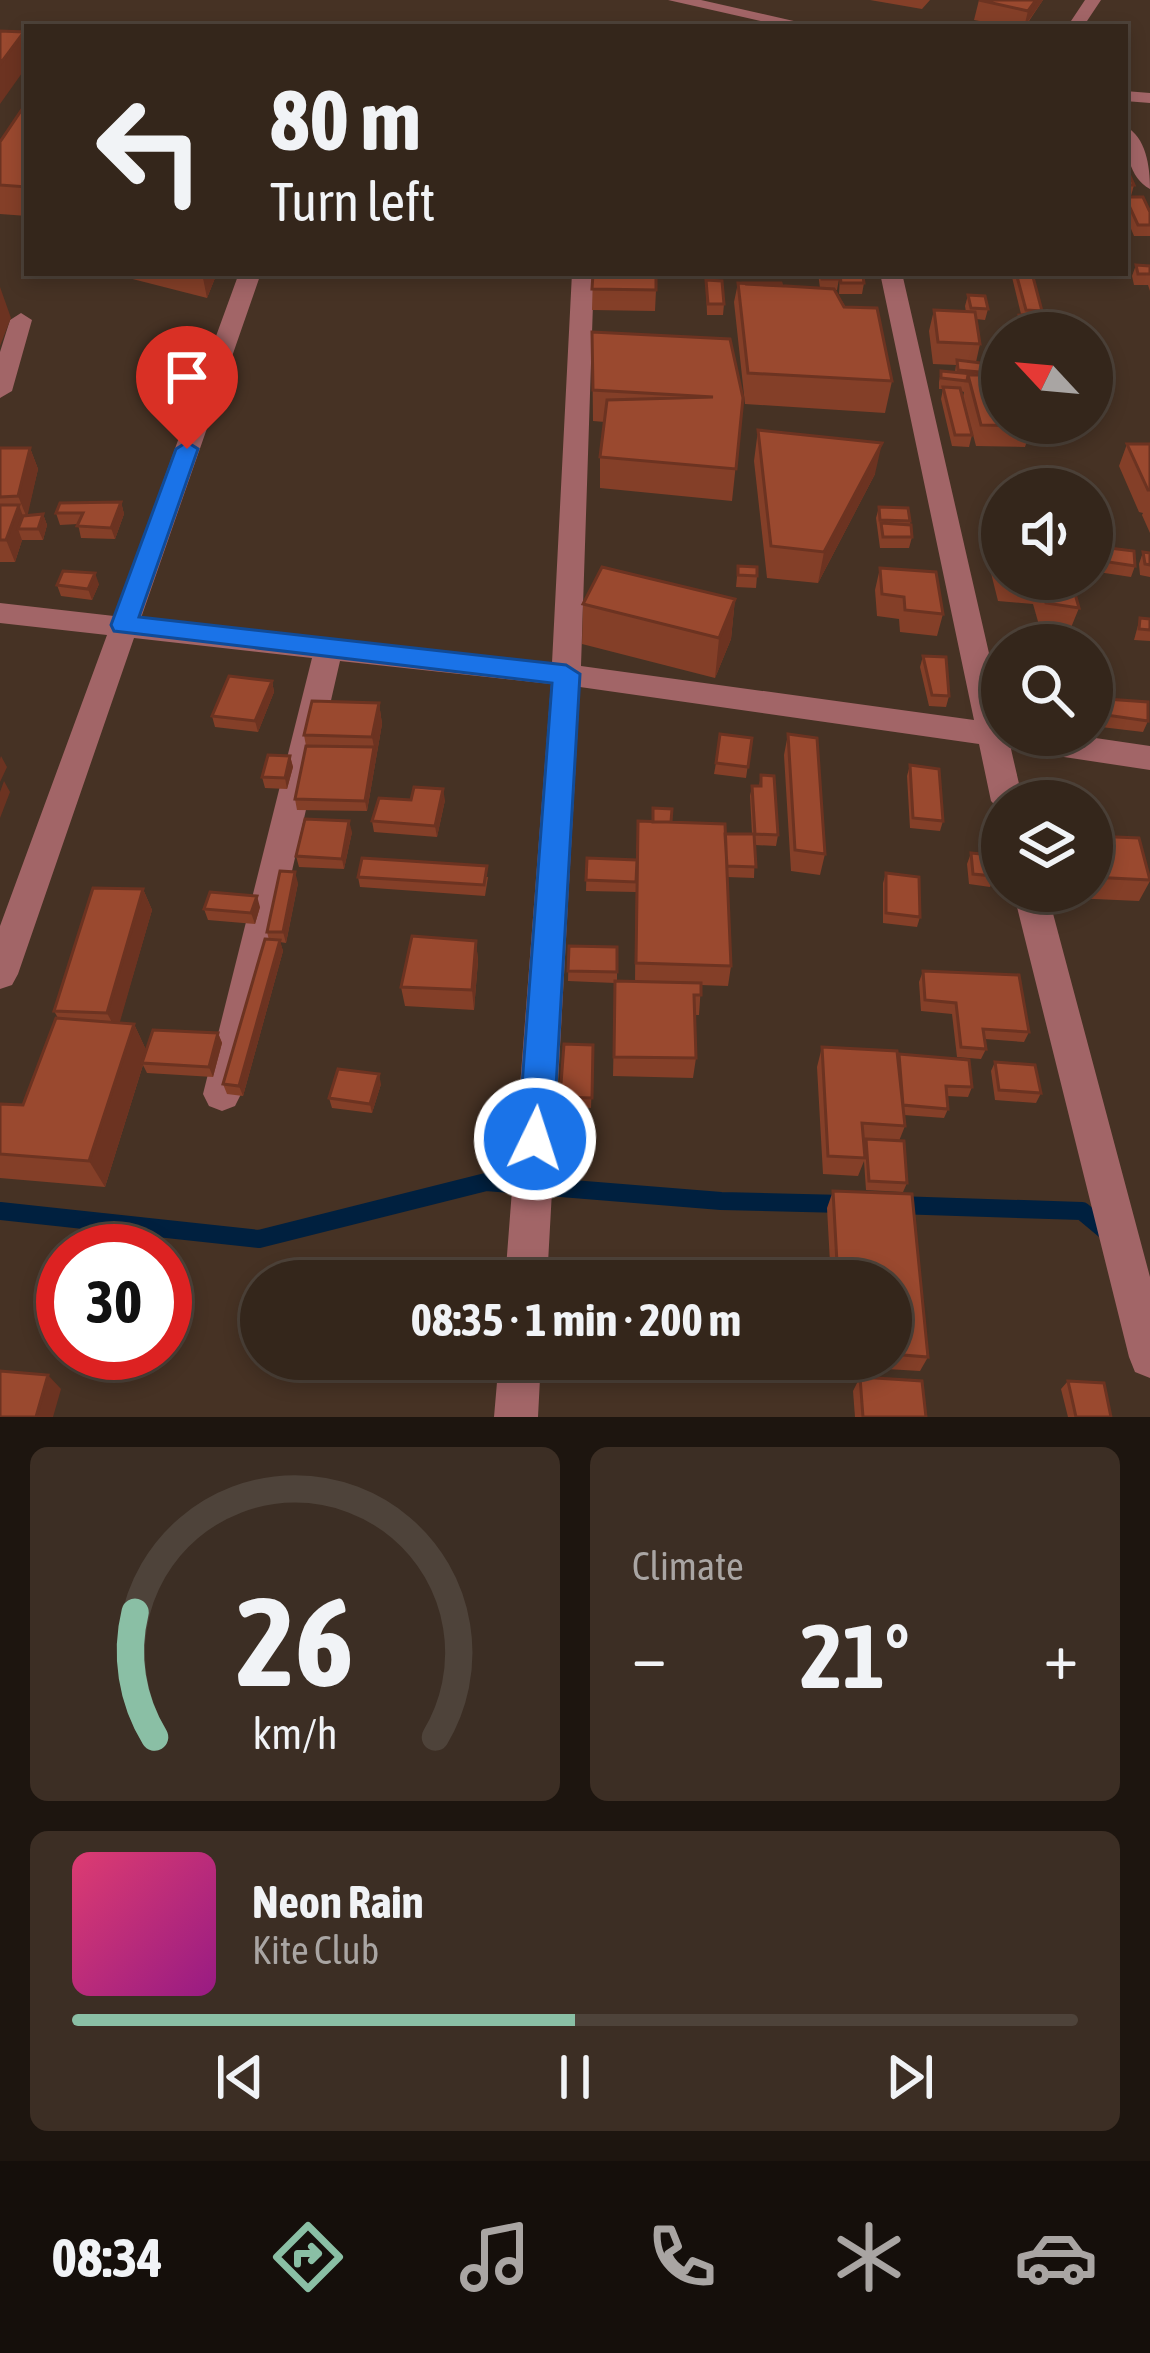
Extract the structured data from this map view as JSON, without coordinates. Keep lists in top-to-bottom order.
{
  "north": "top left",
  "page": {
    "turn": ["80 m", "Turn left"],
    "limit": "30",
    "trip": "08:35 · 1 min · 200 m",
    "tile": "Climate",
    "heat": ["−", "21°", "+"],
    "song": ["Neon Rain", "Kite Club"],
    "tabs": "08:34",
    "gauge": ["26", "km/h"]
  }
}
